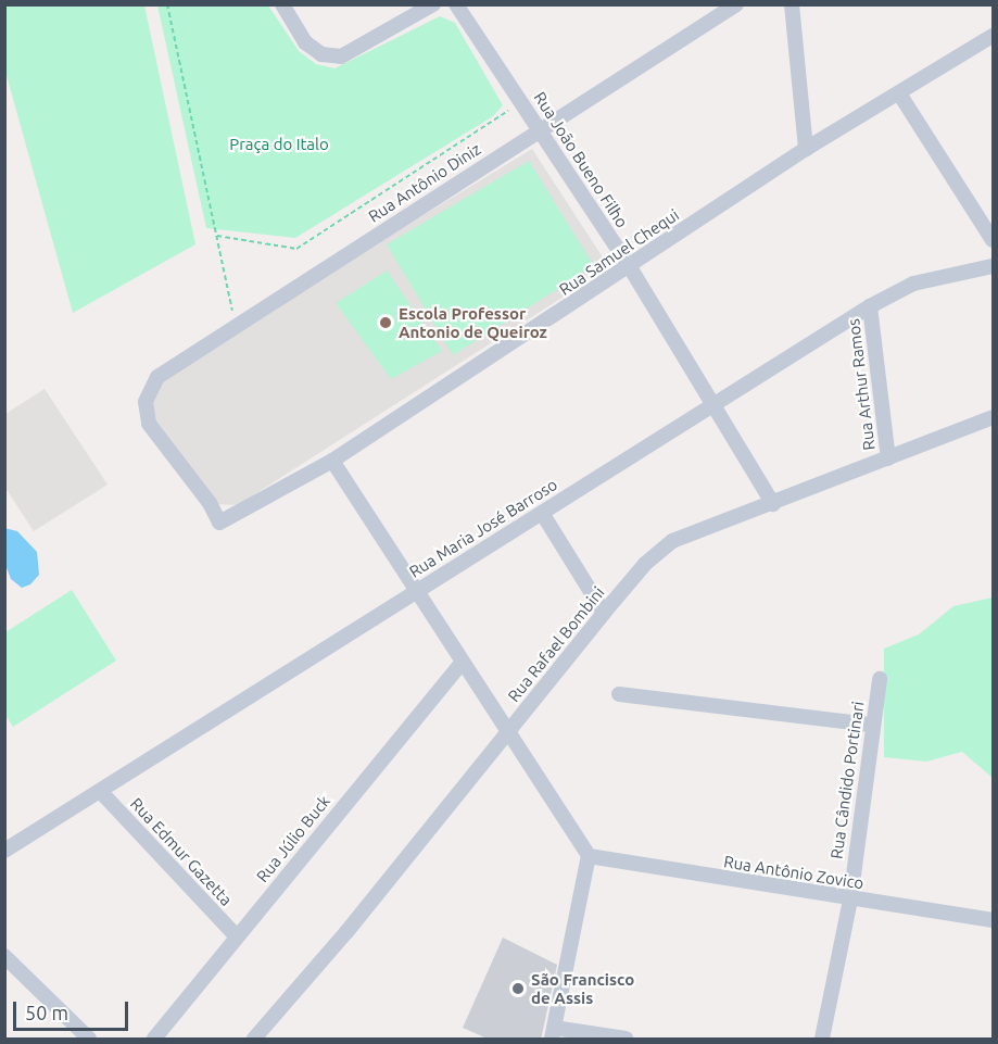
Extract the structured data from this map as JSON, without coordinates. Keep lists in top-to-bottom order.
{
  "streets": {
    "street": [
      "Rua João Bueno Filho",
      "Rua Antônio Diniz",
      "Rua Samuel Chequi",
      "Rua Arthur Ramos",
      "Rua Maria José Barroso",
      "Rua Rafael Bombini",
      "Rua Cândido Portinari",
      "Rua Júlio Buck",
      "Rua Edmur Gazetta",
      "Rua Antônio Zovico"
    ]
  },
  "crossings": [
    ["Rua João Bueno Filho", "Rua Antônio Diniz"],
    ["Rua João Bueno Filho", "Rua Samuel Chequi"],
    ["Rua João Bueno Filho", "Rua Maria José Barroso"],
    ["Rua João Bueno Filho", "Rua Rafael Bombini"],
    ["Rua Antônio Diniz", "Rua Samuel Chequi"],
    ["Rua Arthur Ramos", "Rua Maria José Barroso"],
    ["Rua Arthur Ramos", "Rua Rafael Bombini"],
    ["Rua Maria José Barroso", "Rua Edmur Gazetta"],
    ["Rua Cândido Portinari", "Rua Antônio Zovico"],
    ["Rua Júlio Buck", "Rua Edmur Gazetta"]
  ],
  "parks": ["Praça do Italo"],
  "places": ["Escola Professor Antonio de Queiroz", "São Francisco de Assis"],
  "scale_bar": "50 m"
}
